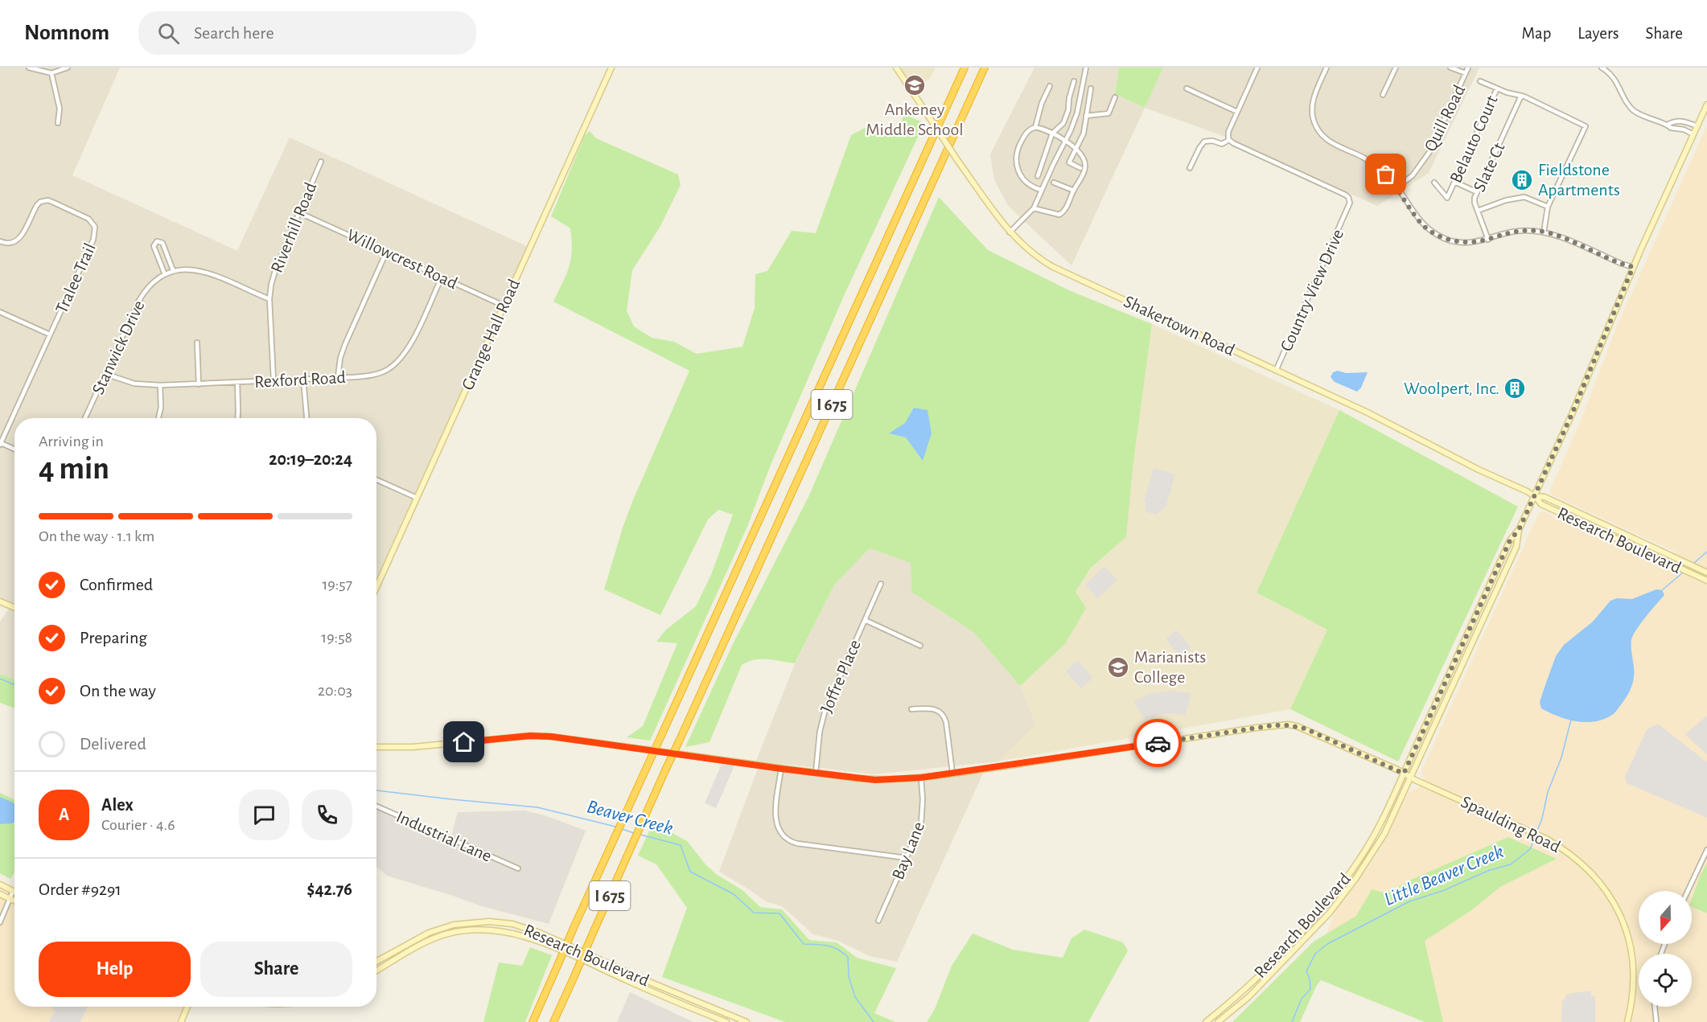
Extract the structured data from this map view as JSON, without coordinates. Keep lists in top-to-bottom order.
{
  "streets": {
    "highway": ["I 675"],
    "main road": [
      "Shakertown Road",
      "Grange Hall Road",
      "Research Boulevard",
      "Spaulding Road"
    ],
    "street": [
      "Quill Road",
      "Belauto Court",
      "Slate Ct",
      "Riverhill Road",
      "Willowcrest Road",
      "Tralee Trail",
      "Country View Drive",
      "Stanwick Drive",
      "Rexford Road",
      "Joffre Place",
      "Industrial Lane",
      "Bay Lane"
    ]
  },
  "crossings": [
    ["Riverhill Road", "Willowcrest Road"],
    ["Riverhill Road", "Stanwick Drive"],
    ["Riverhill Road", "Rexford Road"],
    ["Willowcrest Road", "Grange Hall Road"],
    ["Willowcrest Road", "Rexford Road"],
    ["Country View Drive", "Shakertown Road"],
    ["Shakertown Road", "Research Boulevard"],
    ["Stanwick Drive", "Rexford Road"],
    ["Research Boulevard", "Spaulding Road"],
    ["Joffre Place", "Spaulding Road"],
    ["Spaulding Road", "Bay Lane"]
  ],
  "water": ["Beaver Creek", "Little Beaver Creek"],
  "places": {
    "school or university": ["Ankeney Middle School", "Marianists College"],
    "building": ["Fieldstone Apartments", "Woolpert, Inc."]
  },
  "north": "bottom",
  "page": {
    "header": "Nomnom",
    "search": "Search here",
    "nav": ["Map", "Layers", "Share"],
    "heading": ["4 min", "Arriving in", "20:19–20:24"],
    "panel": [
      "Alex",
      "Courier · 4.6",
      "Order #9291",
      "$42.76"
    ],
    "bar": "On the way · 1.1 km",
    "list": [
      ["Confirmed", "19:57"],
      ["Preparing", "19:58"],
      ["On the way", "20:03"],
      "Delivered"
    ],
    "round": "A",
    "buttons": ["Help", "Share"]
  }
}
